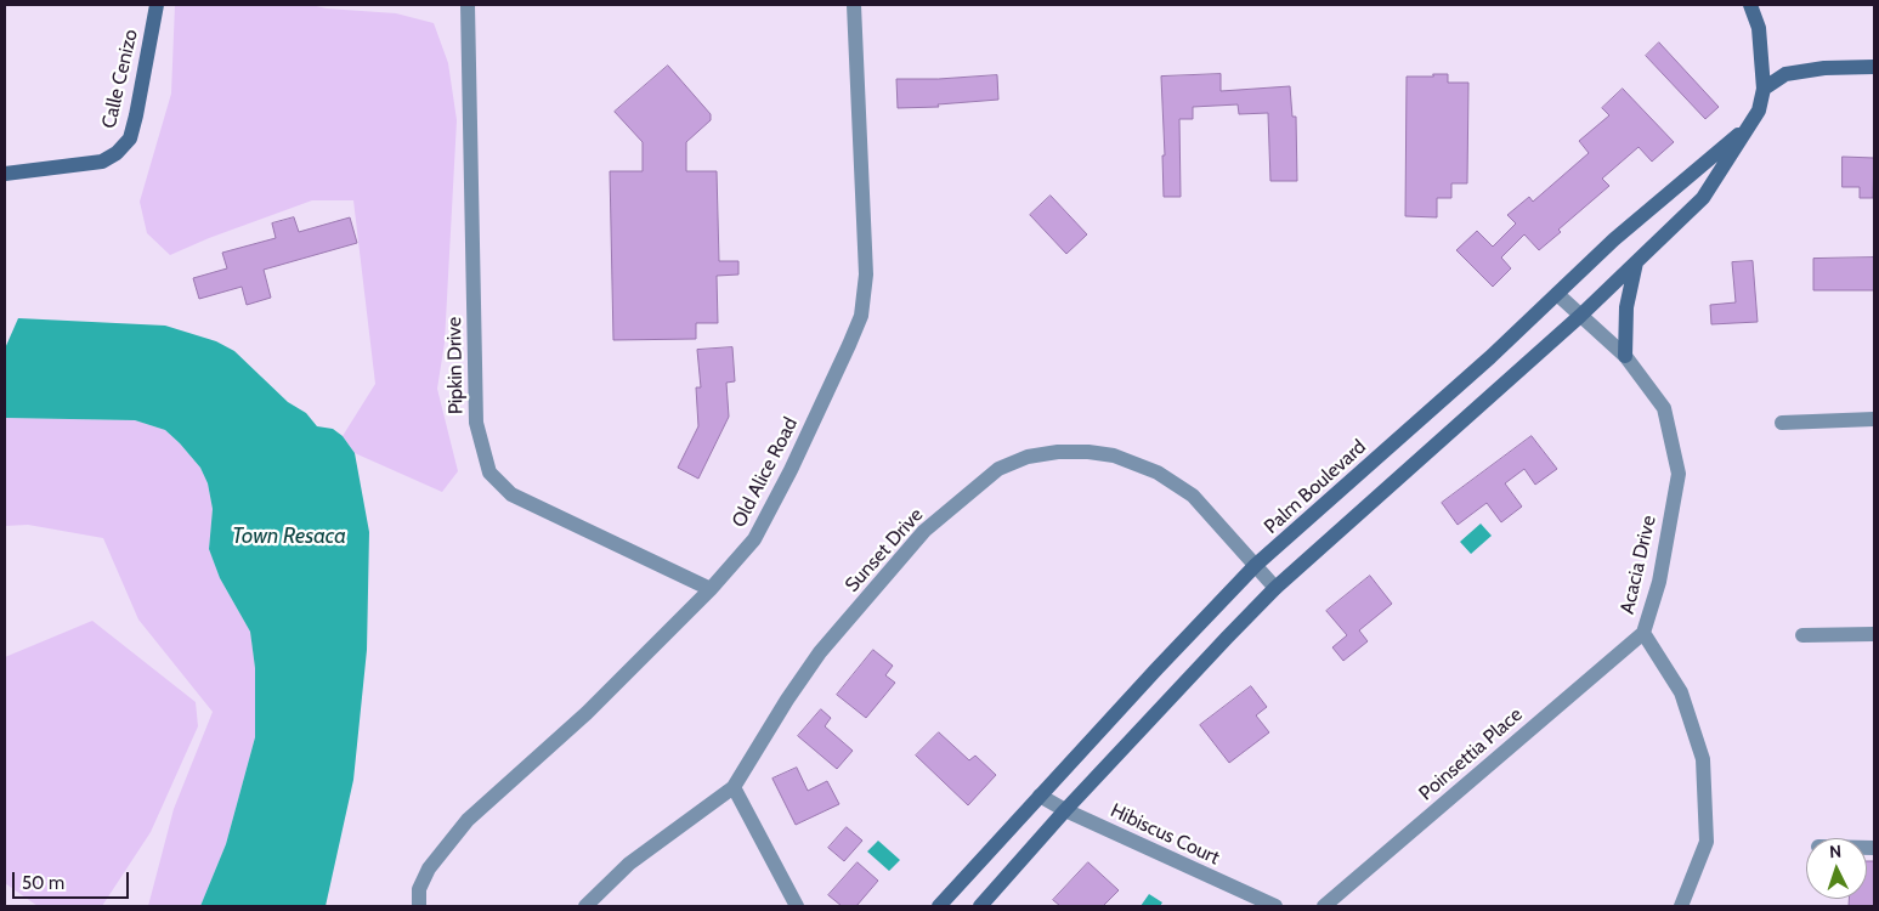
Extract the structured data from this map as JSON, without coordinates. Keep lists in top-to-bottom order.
{
  "streets": {
    "main road": ["Calle Cenizo", "Palm Boulevard"],
    "street": [
      "Pipkin Drive",
      "Old Alice Road",
      "Sunset Drive",
      "Acacia Drive",
      "Poinsettia Place",
      "Hibiscus Court"
    ]
  },
  "crossings": [
    ["Pipkin Drive", "Old Alice Road"],
    ["Palm Boulevard", "Sunset Drive"],
    ["Palm Boulevard", "Acacia Drive"],
    ["Palm Boulevard", "Hibiscus Court"],
    ["Acacia Drive", "Poinsettia Place"]
  ],
  "water": ["Town Resaca"],
  "scale_bar": "50 m",
  "north": "top"
}
